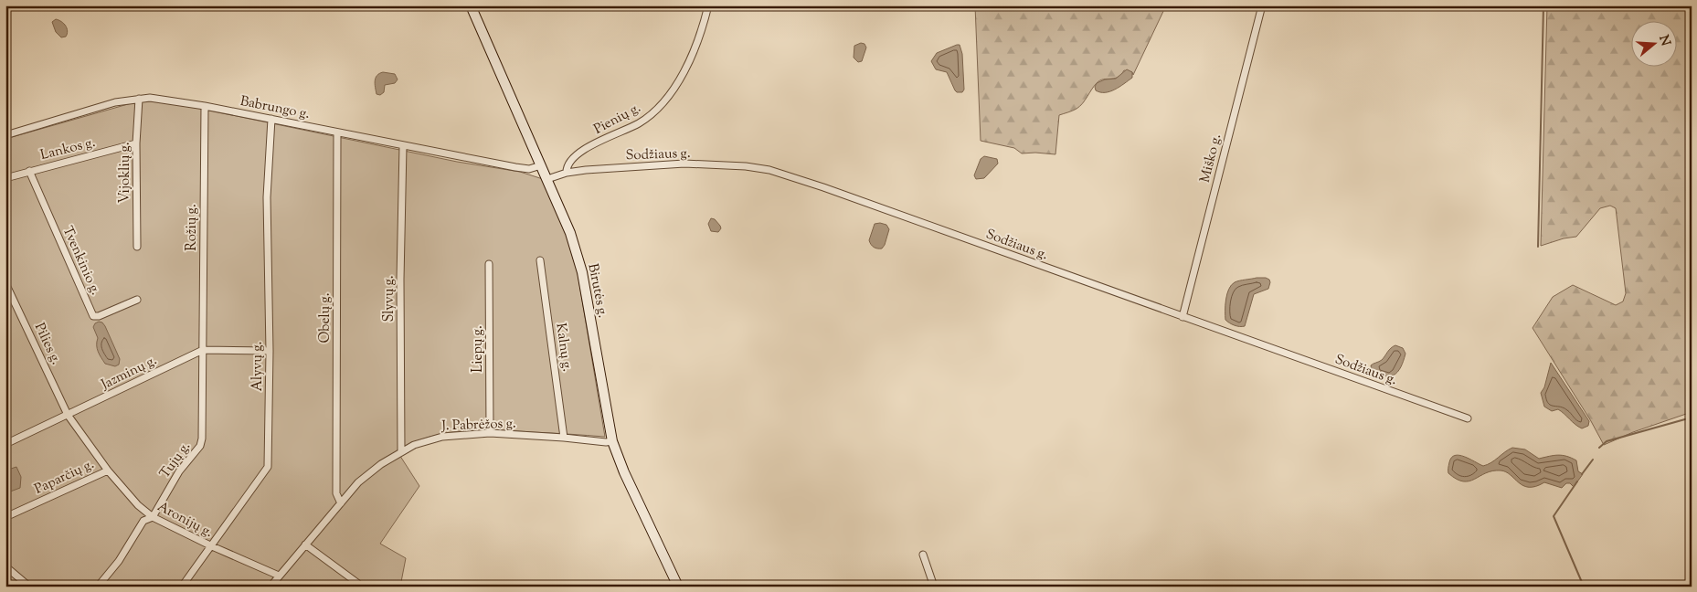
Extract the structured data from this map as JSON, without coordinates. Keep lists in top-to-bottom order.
{
  "streets": {
    "main road": ["Birutės g."],
    "street": [
      "Babrungo g.",
      "Pienių g.",
      "Lankos g.",
      "Sodžiaus g.",
      "Miško g.",
      "Vijoklių g.",
      "Rožių g.",
      "Tvenkinio g.",
      "Slyvų g.",
      "Obelų g.",
      "Pilies g.",
      "Kalnų g.",
      "Liepų g.",
      "Alyvų g.",
      "Jazminų g.",
      "J. Pabrėžos g.",
      "Tujų g.",
      "Paparčių g.",
      "Aronijų g."
    ]
  },
  "crossings": [
    ["Babrungo g.", "Vijoklių g."],
    ["Babrungo g.", "Rožių g."],
    ["Babrungo g.", "Birutės g."],
    ["Babrungo g.", "Slyvų g."],
    ["Babrungo g.", "Obelų g."],
    ["Babrungo g.", "Alyvų g."],
    ["Pienių g.", "Sodžiaus g."],
    ["Lankos g.", "Vijoklių g."],
    ["Lankos g.", "Tvenkinio g."],
    ["Sodžiaus g.", "Miško g."],
    ["Sodžiaus g.", "Birutės g."],
    ["Rožių g.", "Jazminų g."],
    ["Rožių g.", "Tujų g."],
    ["Birutės g.", "J. Pabrėžos g."],
    ["Slyvų g.", "J. Pabrėžos g."],
    ["Obelų g.", "J. Pabrėžos g."],
    ["Pilies g.", "Jazminų g."],
    ["Pilies g.", "Aronijų g."],
    ["Kalnų g.", "J. Pabrėžos g."],
    ["Liepų g.", "J. Pabrėžos g."],
    ["Alyvų g.", "Jazminų g."],
    ["Alyvų g.", "Aronijų g."],
    ["Jazminų g.", "Tujų g."],
    ["Jazminų g.", "Aronijų g."],
    ["J. Pabrėžos g.", "Aronijų g."],
    ["Tujų g.", "Aronijų g."],
    ["Paparčių g.", "Aronijų g."]
  ],
  "north": "right"
}
